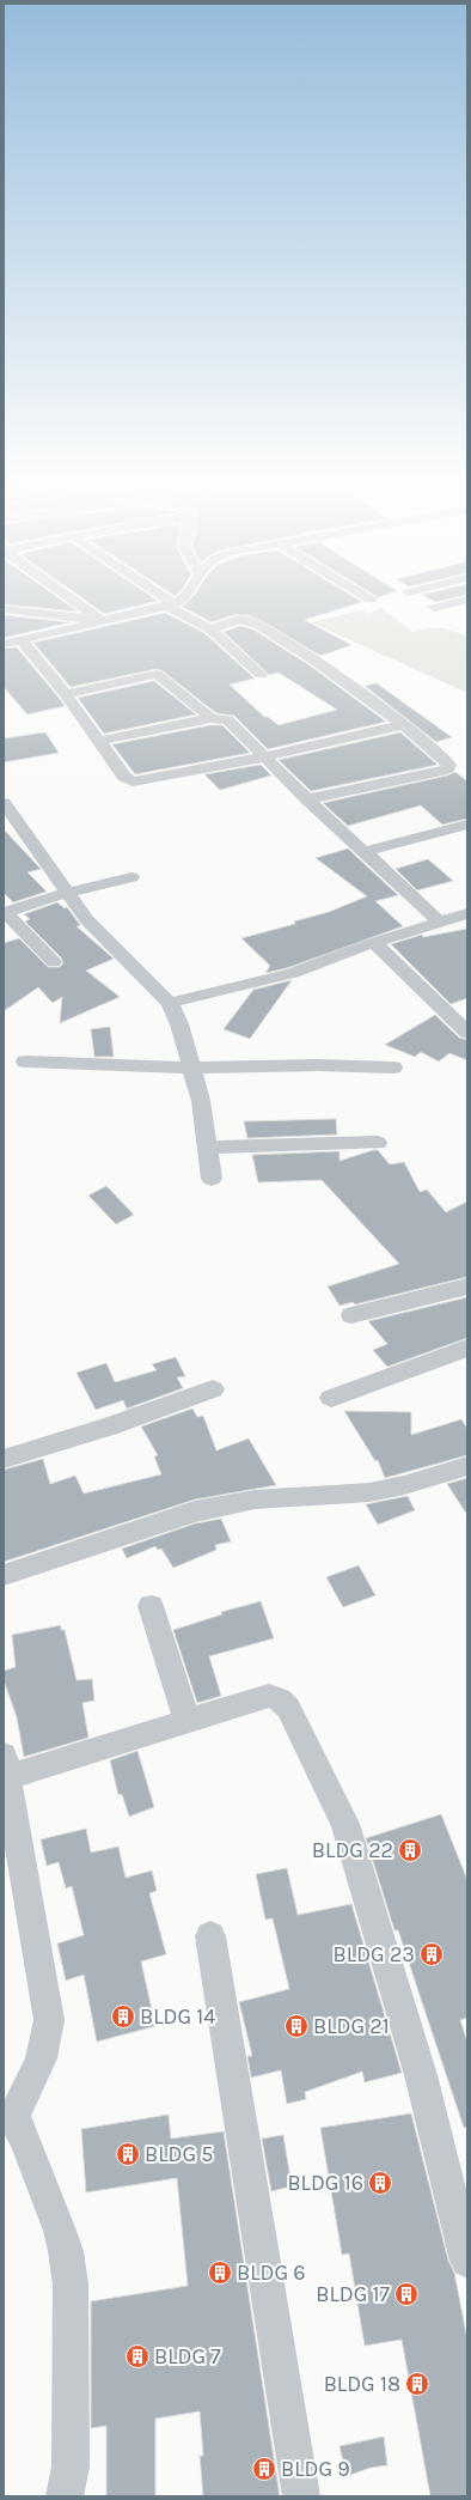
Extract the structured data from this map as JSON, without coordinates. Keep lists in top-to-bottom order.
{
  "places": {
    "building": [
      "BLDG 22",
      "BLDG 23",
      "BLDG 14",
      "BLDG 21",
      "BLDG 5",
      "BLDG 16",
      "BLDG 6",
      "BLDG 17",
      "BLDG 7",
      "BLDG 18",
      "BLDG 9"
    ]
  }
}
